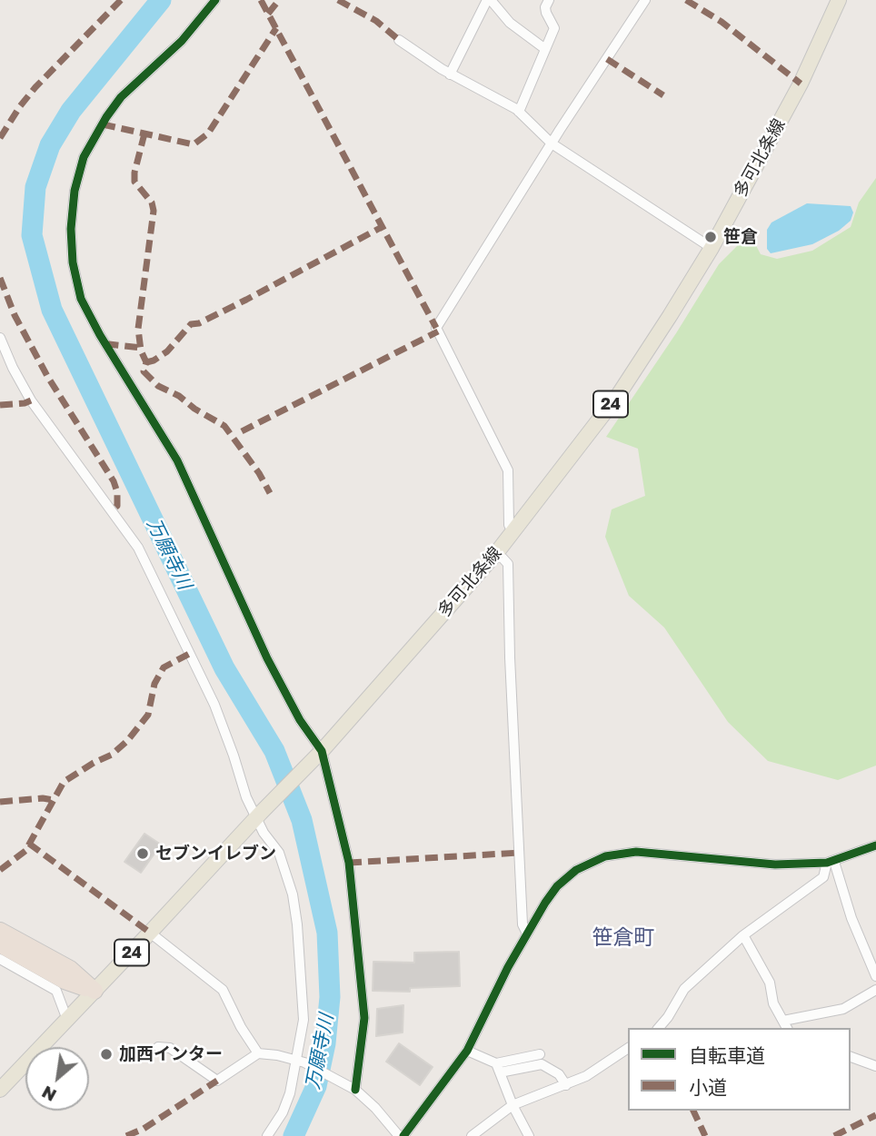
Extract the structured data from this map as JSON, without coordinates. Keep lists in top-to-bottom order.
{
  "streets": {
    "main road": ["多可北条線", "24"]
  },
  "districts": ["笹倉町"],
  "water": ["万願寺川"],
  "places": ["笹倉", "セブンイレブン", "加西インター"],
  "legend": ["自転車道", "小道"],
  "north": "bottom left"
}
